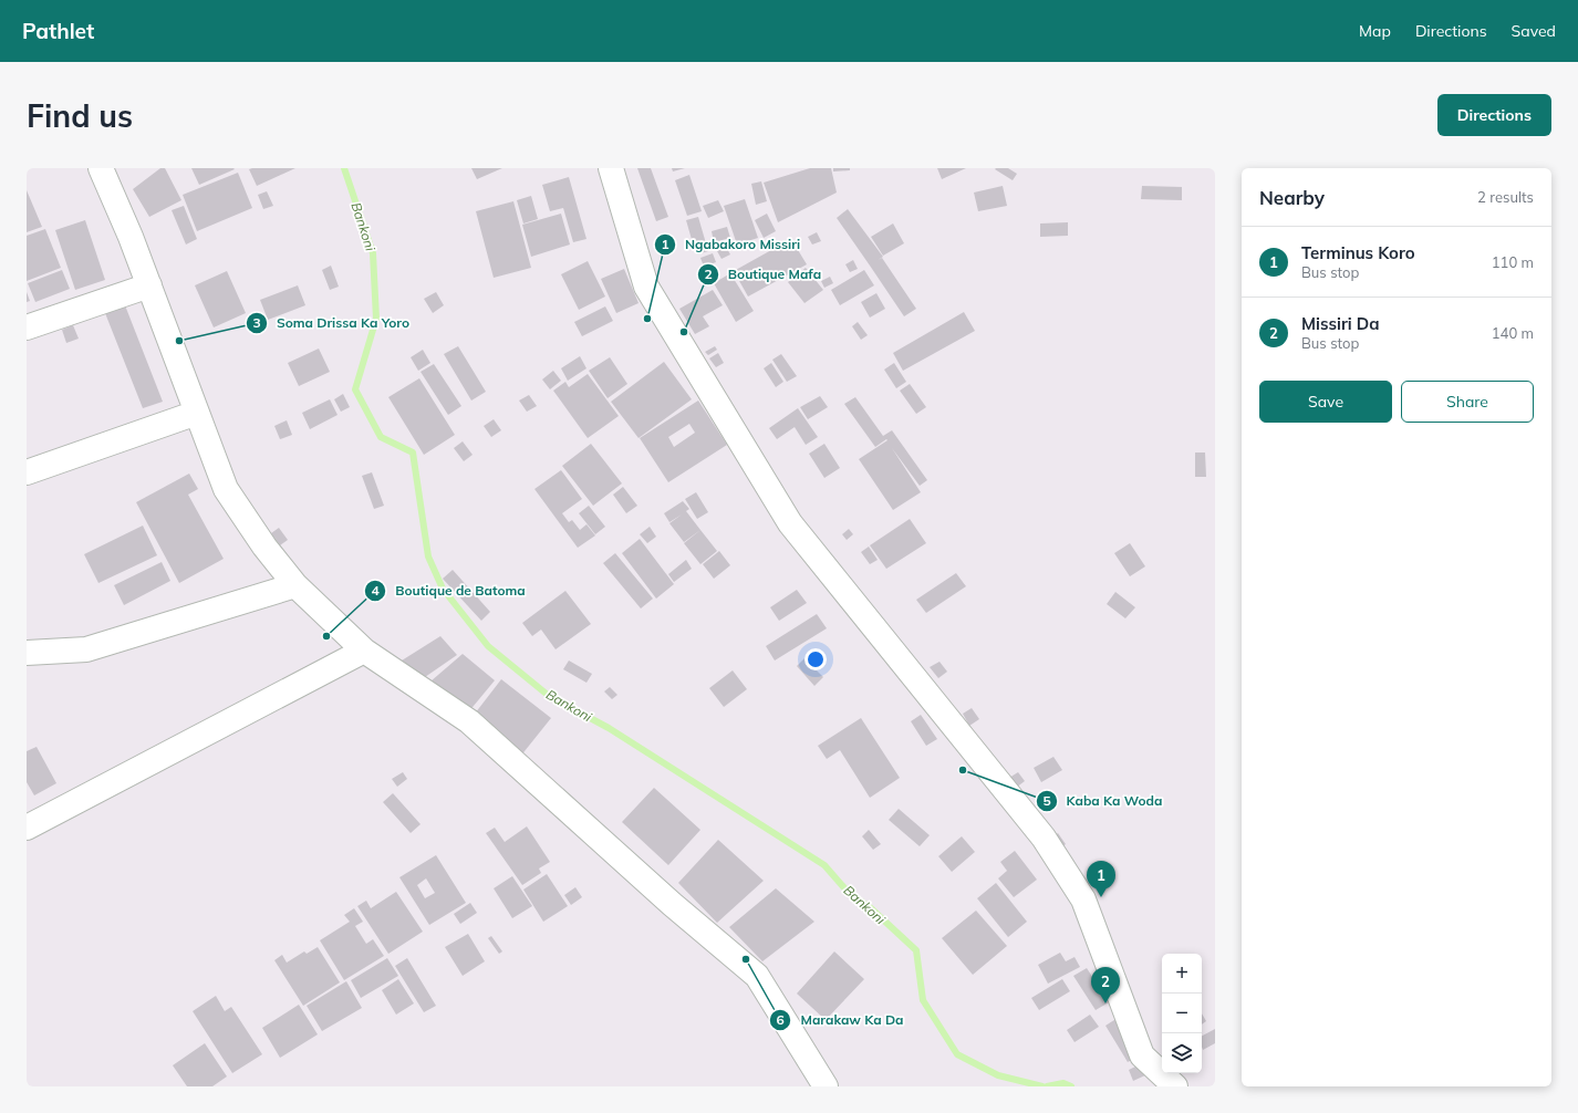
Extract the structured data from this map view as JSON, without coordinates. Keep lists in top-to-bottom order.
{
  "water": ["Bankoni"],
  "places": [
    "Ngabakoro Missiri",
    "Boutique Mafa",
    "Soma Drissa Ka Yoro",
    "Boutique de Batoma",
    "Kaba Ka Woda",
    "Marakaw Ka Da"
  ],
  "page": {
    "header": "Pathlet",
    "nav": ["Map", "Directions", "Saved"],
    "buttons": [
      "Directions",
      ["Save", "Share"]
    ],
    "title": "Find us",
    "heading": ["Nearby", "2 results"],
    "list": [
      {
        "mark": "1",
        "name": "Terminus Koro",
        "note": "Bus stop",
        "value": "110 m"
      },
      {
        "mark": "2",
        "name": "Missiri Da",
        "note": "Bus stop",
        "value": "140 m"
      }
    ],
    "pins": ["1", "2"],
    "map_buttons": ["+", "−"]
  }
}
